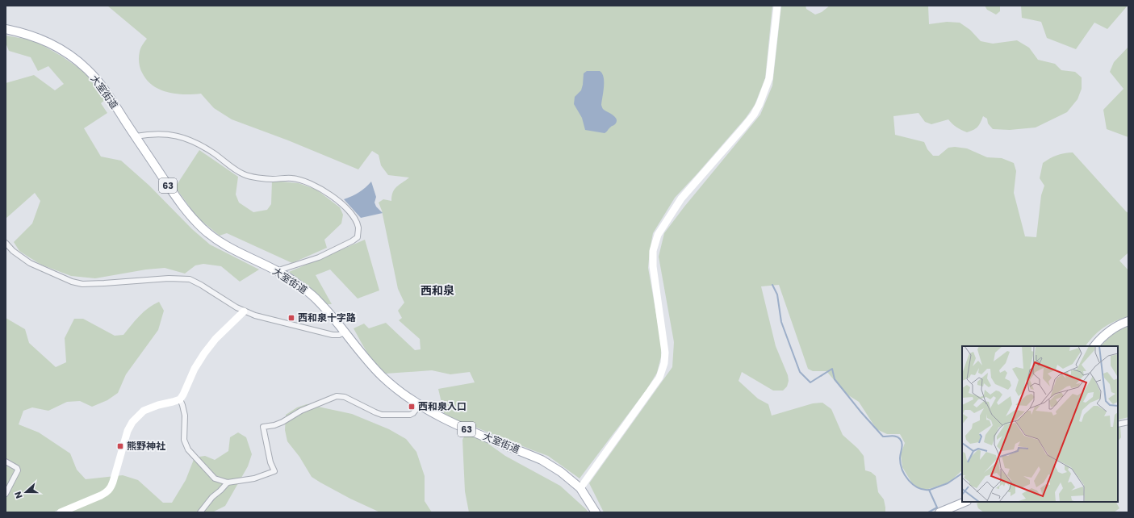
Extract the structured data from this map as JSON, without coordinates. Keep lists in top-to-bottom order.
{
  "streets": {
    "main road": ["大室街道", "63"]
  },
  "districts": ["西和泉"],
  "places": {
    "transit": ["西和泉十字路", "西和泉入口", "熊野神社"]
  },
  "north": "left"
}
